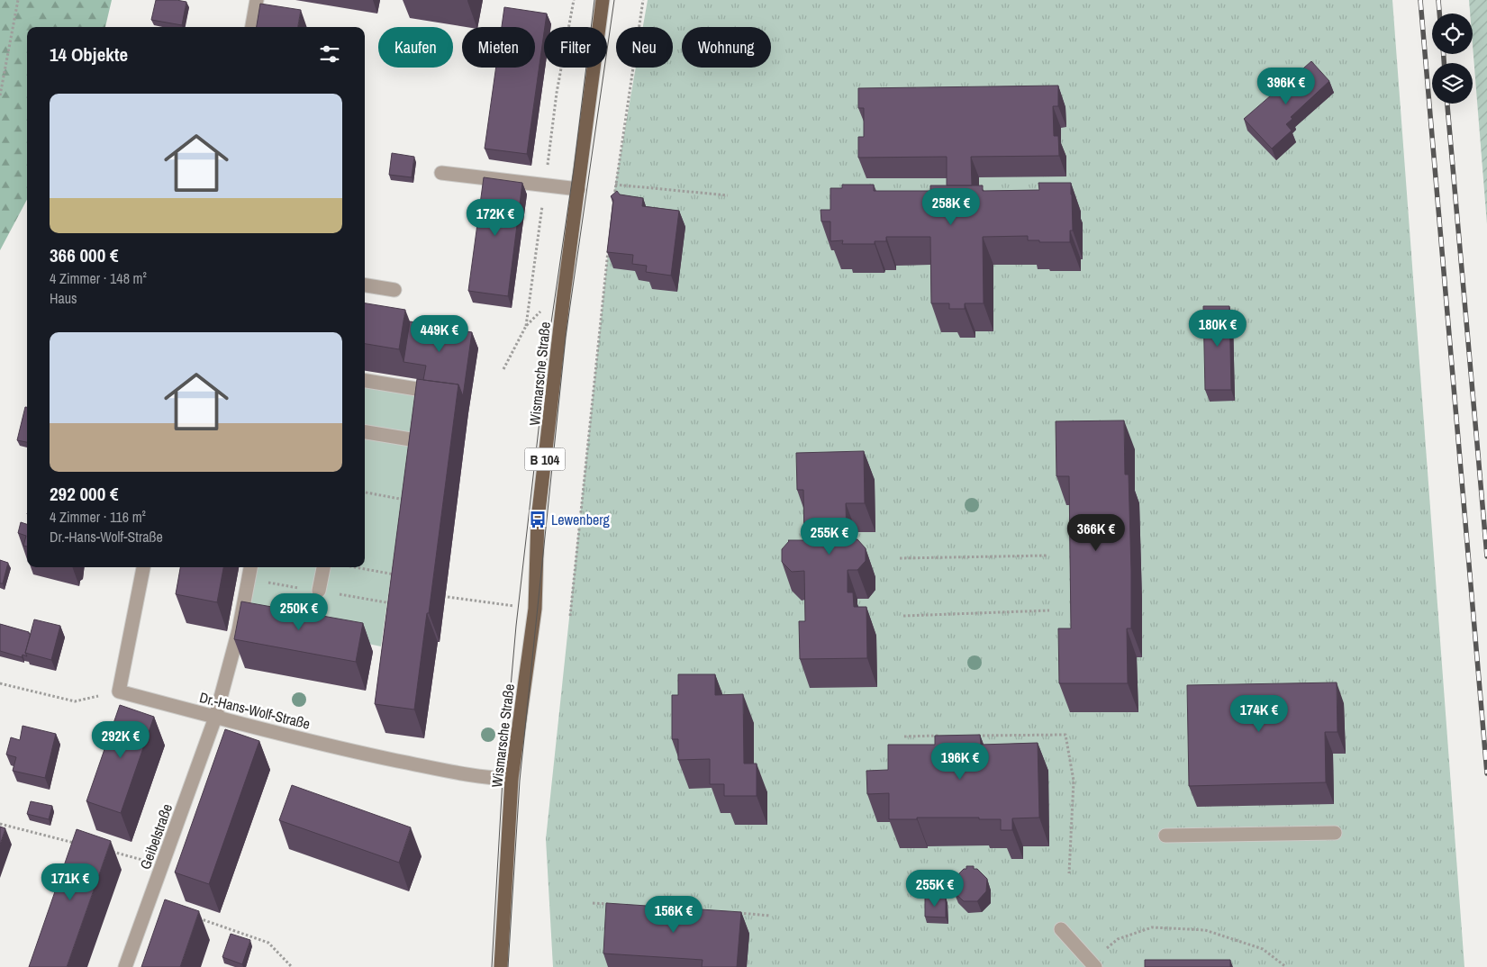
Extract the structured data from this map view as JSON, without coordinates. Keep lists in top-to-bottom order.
{
  "streets": {
    "main road": ["Wismarsche Straße", "B 104"],
    "street": ["Dr.-Hans-Wolf-Straße", "Geibelstraße"]
  },
  "crossings": [
    ["Wismarsche Straße", "Dr.-Hans-Wolf-Straße"],
    ["Dr.-Hans-Wolf-Straße", "Geibelstraße"]
  ],
  "places": {
    "bus stop": ["Lewenberg"]
  },
  "page": {
    "chip": [
      "Kaufen",
      "Mieten",
      "Filter",
      "Neu",
      "Wohnung"
    ],
    "heading": "14 Objekte",
    "price": [
      "396K €",
      "258K €",
      "172K €",
      "180K €",
      "449K €",
      "366K €",
      "255K €",
      "250K €",
      "174K €",
      "292K €",
      "196K €",
      "171K €",
      "255K €",
      "156K €"
    ],
    "list": [
      {
        "name": "366 000 €",
        "note": "4 Zimmer · 148 m² · Haus"
      },
      {
        "name": "292 000 €",
        "note": "4 Zimmer · 116 m² · Dr.-Hans-Wolf-Straße"
      }
    ]
  }
}
